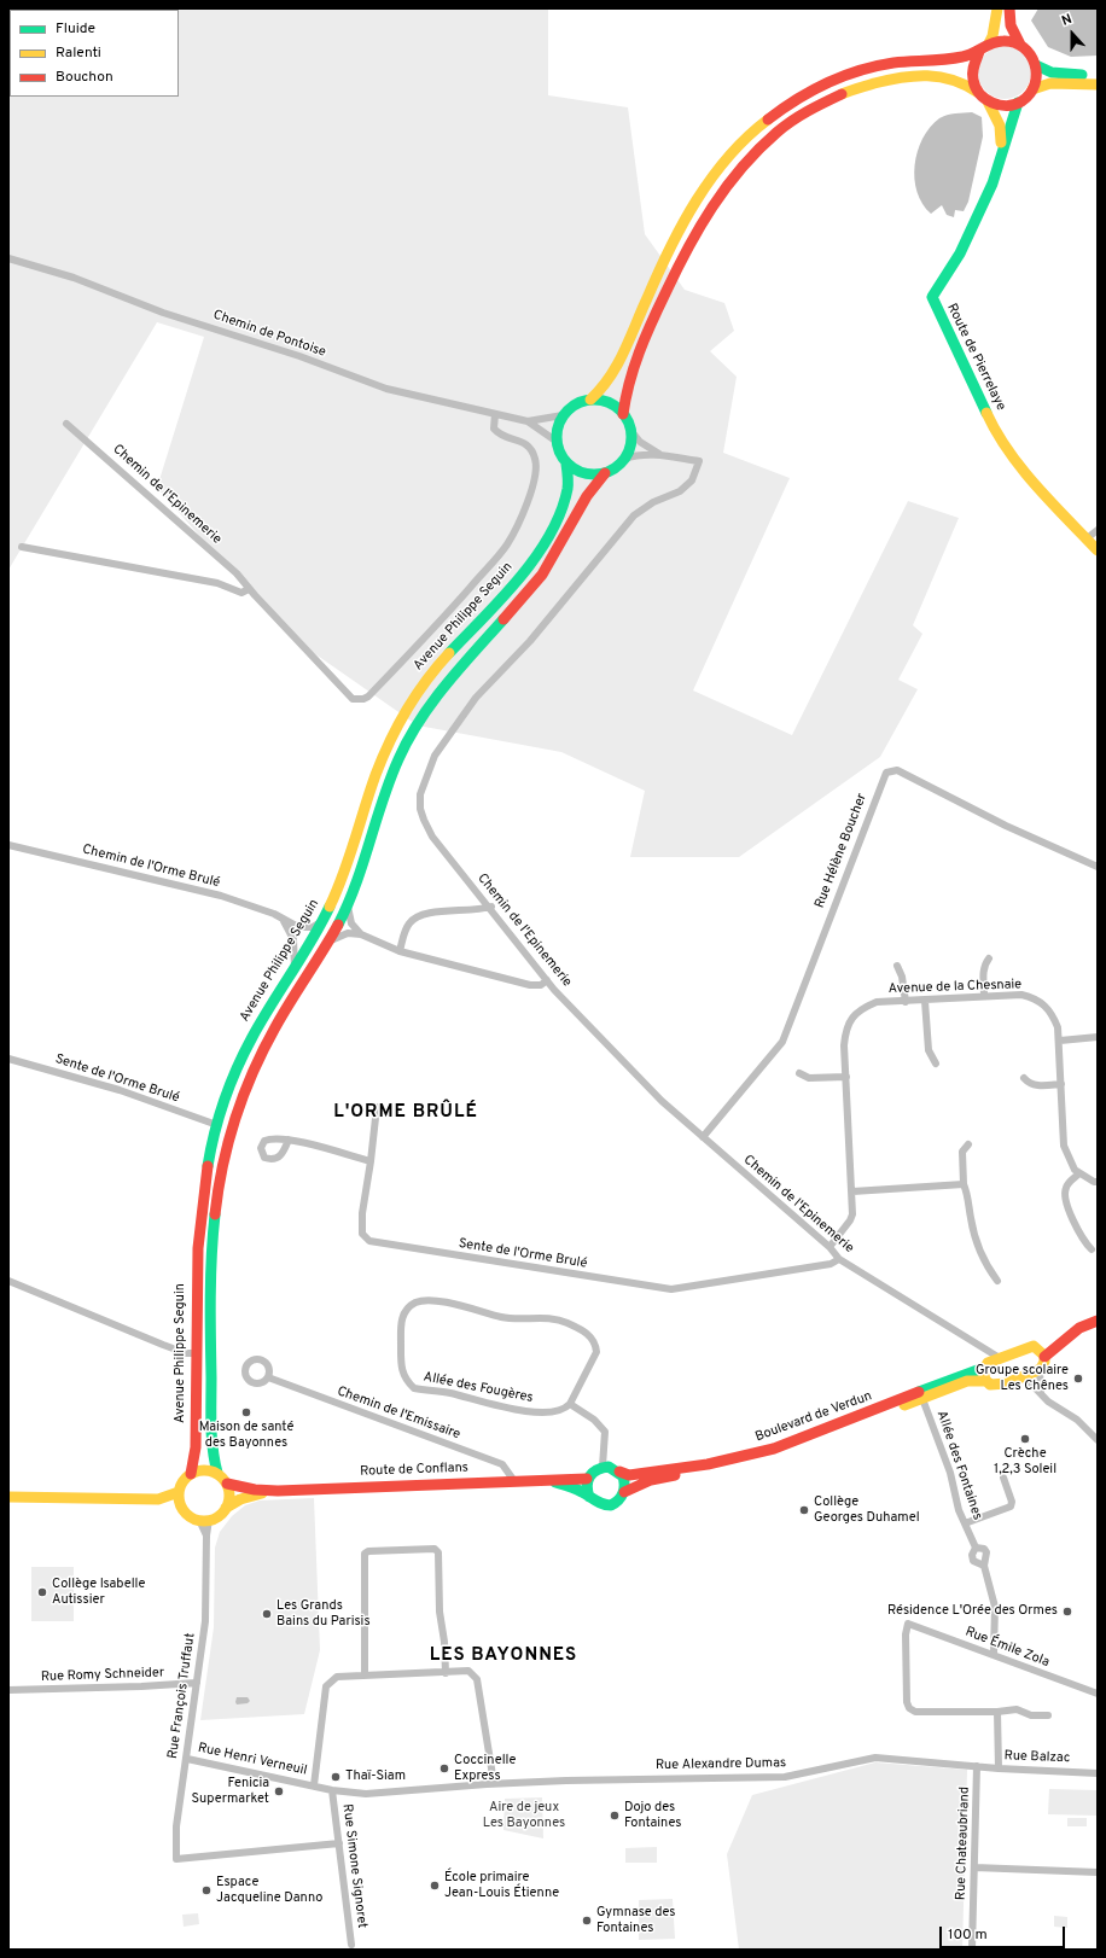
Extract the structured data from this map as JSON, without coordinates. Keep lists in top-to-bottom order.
{
  "streets": {
    "main road": [
      "Route de Pierrelaye",
      "Avenue Philippe Seguin",
      "Boulevard de Verdun",
      "Route de Conflans"
    ],
    "street": [
      "Chemin de Pontoise",
      "Chemin de l'Epinemerie",
      "Rue Hélène Boucher",
      "Chemin de l'Orme Brulé",
      "Avenue de la Chesnaie",
      "Sente de l'Orme Brulé",
      "Allée des Fougères",
      "Chemin de l'Emissaire",
      "Allée des Fontaines",
      "Rue Émile Zola",
      "Rue Romy Schneider",
      "Rue François Truffaut",
      "Rue Balzac",
      "Rue Henri Verneuil",
      "Rue Alexandre Dumas",
      "Rue Chateaubriand",
      "Rue Simone Signoret"
    ]
  },
  "crossings": [
    ["Chemin de Pontoise", "Chemin de l'Epinemerie"],
    ["Chemin de Pontoise", "Avenue Philippe Seguin"],
    ["Chemin de l'Epinemerie", "Rue Hélène Boucher"],
    ["Chemin de l'Epinemerie", "Avenue de la Chesnaie"],
    ["Chemin de l'Epinemerie", "Sente de l'Orme Brulé"],
    ["Chemin de l'Epinemerie", "Boulevard de Verdun"],
    ["Avenue Philippe Seguin", "Chemin de l'Orme Brulé"],
    ["Avenue Philippe Seguin", "Sente de l'Orme Brulé"],
    ["Avenue Philippe Seguin", "Route de Conflans"],
    ["Avenue Philippe Seguin", "Rue François Truffaut"],
    ["Chemin de l'Emissaire", "Route de Conflans"],
    ["Boulevard de Verdun", "Allée des Fontaines"],
    ["Boulevard de Verdun", "Route de Conflans"],
    ["Allée des Fontaines", "Rue Émile Zola"],
    ["Route de Conflans", "Rue François Truffaut"],
    ["Rue Romy Schneider", "Rue François Truffaut"],
    ["Rue François Truffaut", "Rue Henri Verneuil"],
    ["Rue François Truffaut", "Rue Simone Signoret"],
    ["Rue Balzac", "Rue Alexandre Dumas"],
    ["Rue Balzac", "Rue Chateaubriand"],
    ["Rue Henri Verneuil", "Rue Alexandre Dumas"],
    ["Rue Henri Verneuil", "Rue Simone Signoret"],
    ["Rue Alexandre Dumas", "Rue Chateaubriand"],
    ["Rue Alexandre Dumas", "Rue Simone Signoret"]
  ],
  "districts": ["L'ORME BRÛLÉ", "LES BAYONNES"],
  "parks": ["Aire de jeux Les Bayonnes"],
  "places": [
    "Groupe scolaire Les Chênes",
    "Maison de santé des Bayonnes",
    "Crèche 1,2,3 Soleil",
    "Collège Georges Duhamel",
    "Collège Isabelle Autissier",
    "Résidence L'Orée des Ormes",
    "Les Grands Bains du Parisis",
    "Coccinelle Express",
    "Thaï-Siam",
    "Fenicia Supermarket",
    "Dojo des Fontaines",
    "École primaire Jean-Louis Étienne",
    "Espace Jacqueline Danno",
    "Gymnase des Fontaines"
  ],
  "legend": ["Fluide", "Ralenti", "Bouchon"],
  "scale_bar": "100 m",
  "north": "top"
}
